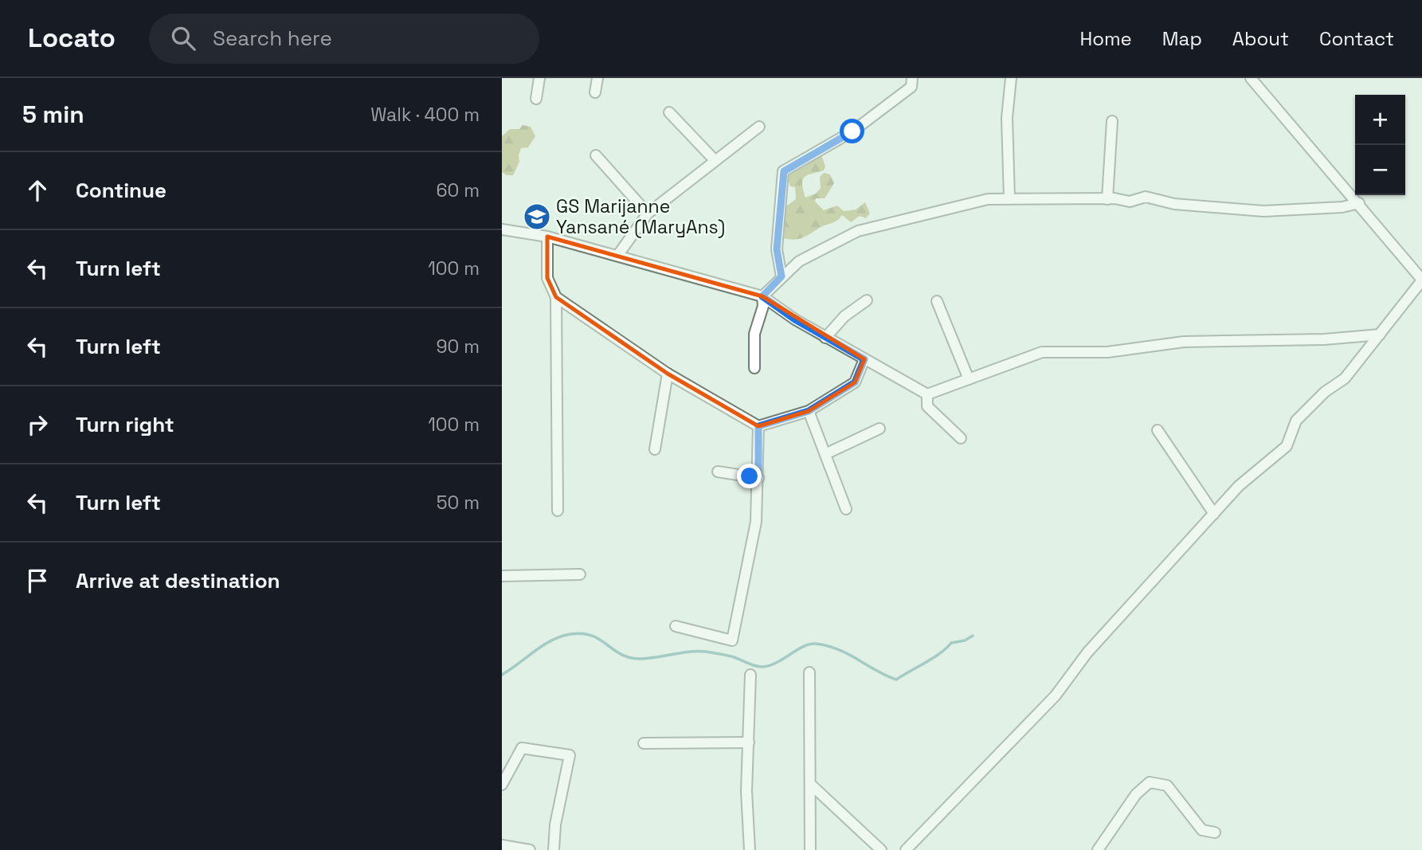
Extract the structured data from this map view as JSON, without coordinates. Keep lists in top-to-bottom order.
{
  "places": {
    "school or university": ["GS Marijanne Yansané (MaryAns)"]
  },
  "page": {
    "header": "Locato",
    "search": "Search here",
    "nav": [
      "Home",
      "Map",
      "About",
      "Contact"
    ],
    "heading": ["5 min", "Walk · 400 m"],
    "map_buttons": ["+", "−"],
    "list": [
      ["Continue", "60 m"],
      ["Turn left", "100 m"],
      ["Turn left", "90 m"],
      ["Turn right", "100 m"],
      ["Turn left", "50 m"],
      "Arrive at destination"
    ]
  }
}
